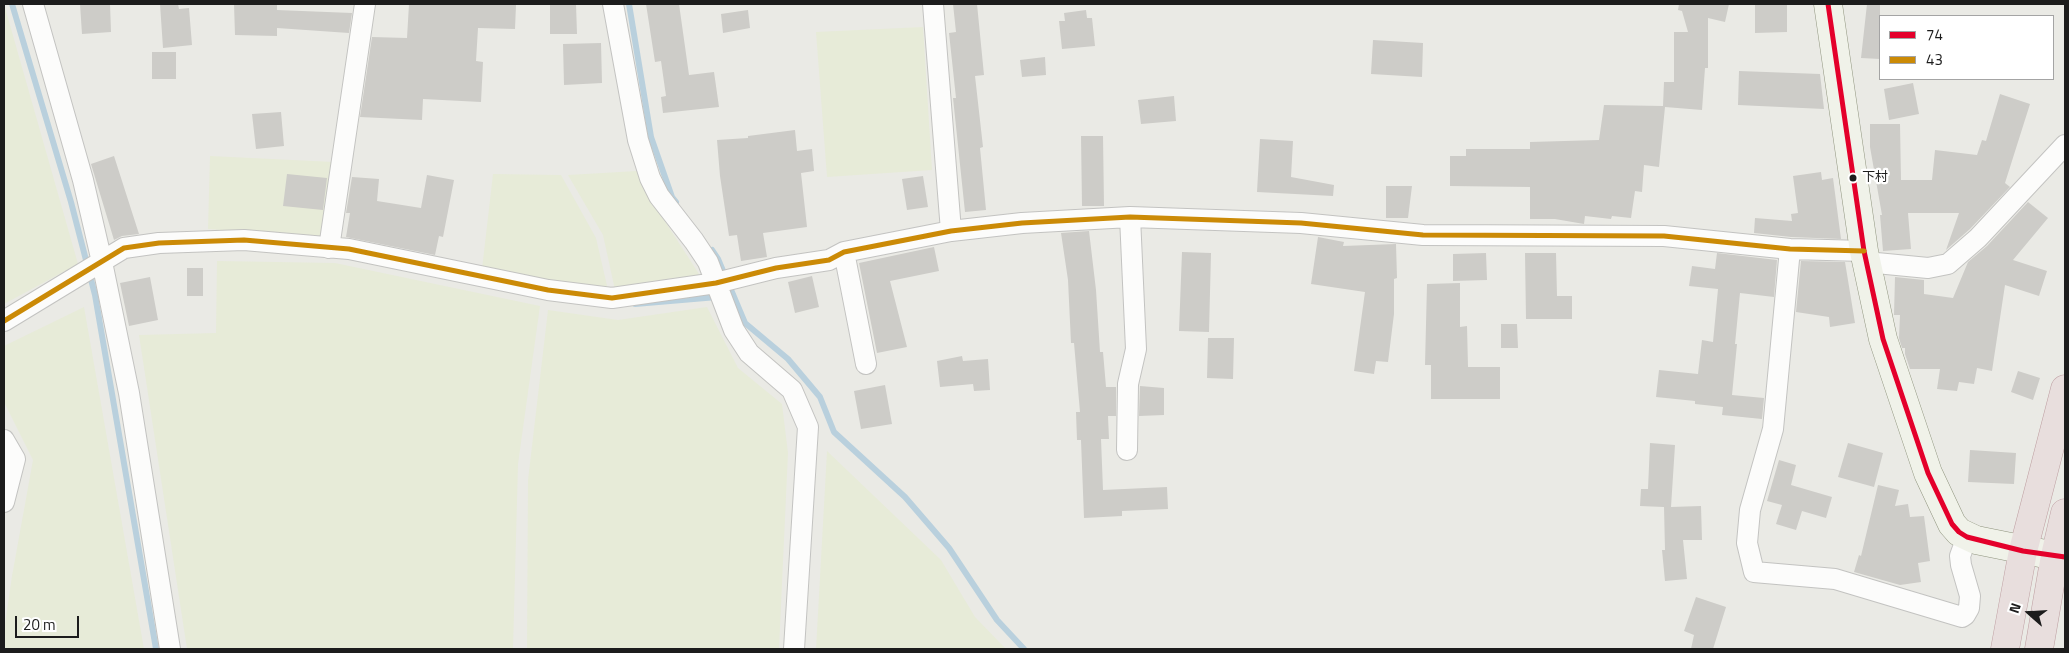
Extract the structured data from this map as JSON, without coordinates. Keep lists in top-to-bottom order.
{
  "places": ["下村"],
  "lines": ["transit line 74", "transit line 43"],
  "legend": ["74", "43"],
  "scale_bar": "20 m",
  "north": "left"
}
